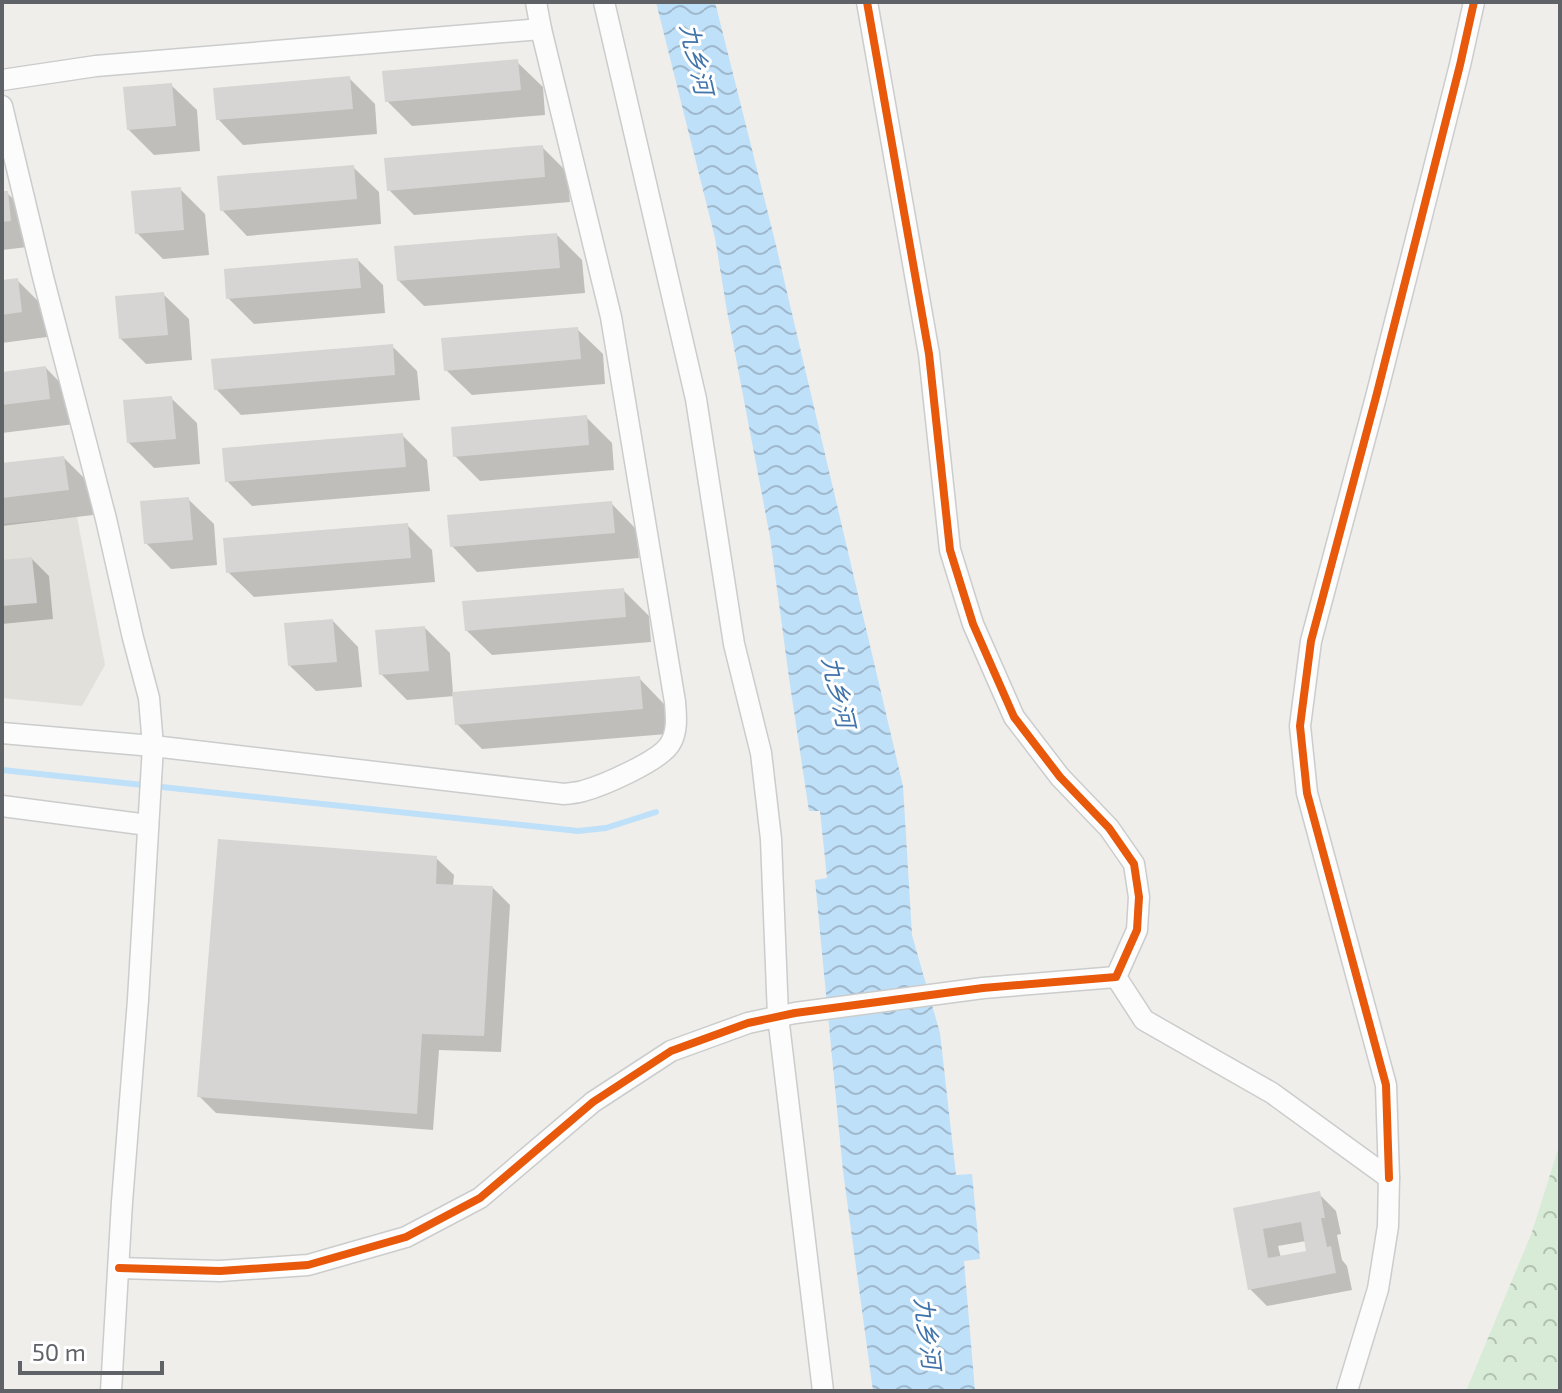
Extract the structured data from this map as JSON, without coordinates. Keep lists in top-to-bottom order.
{
  "water": ["九乡河"],
  "scale_bar": "50 m"
}
